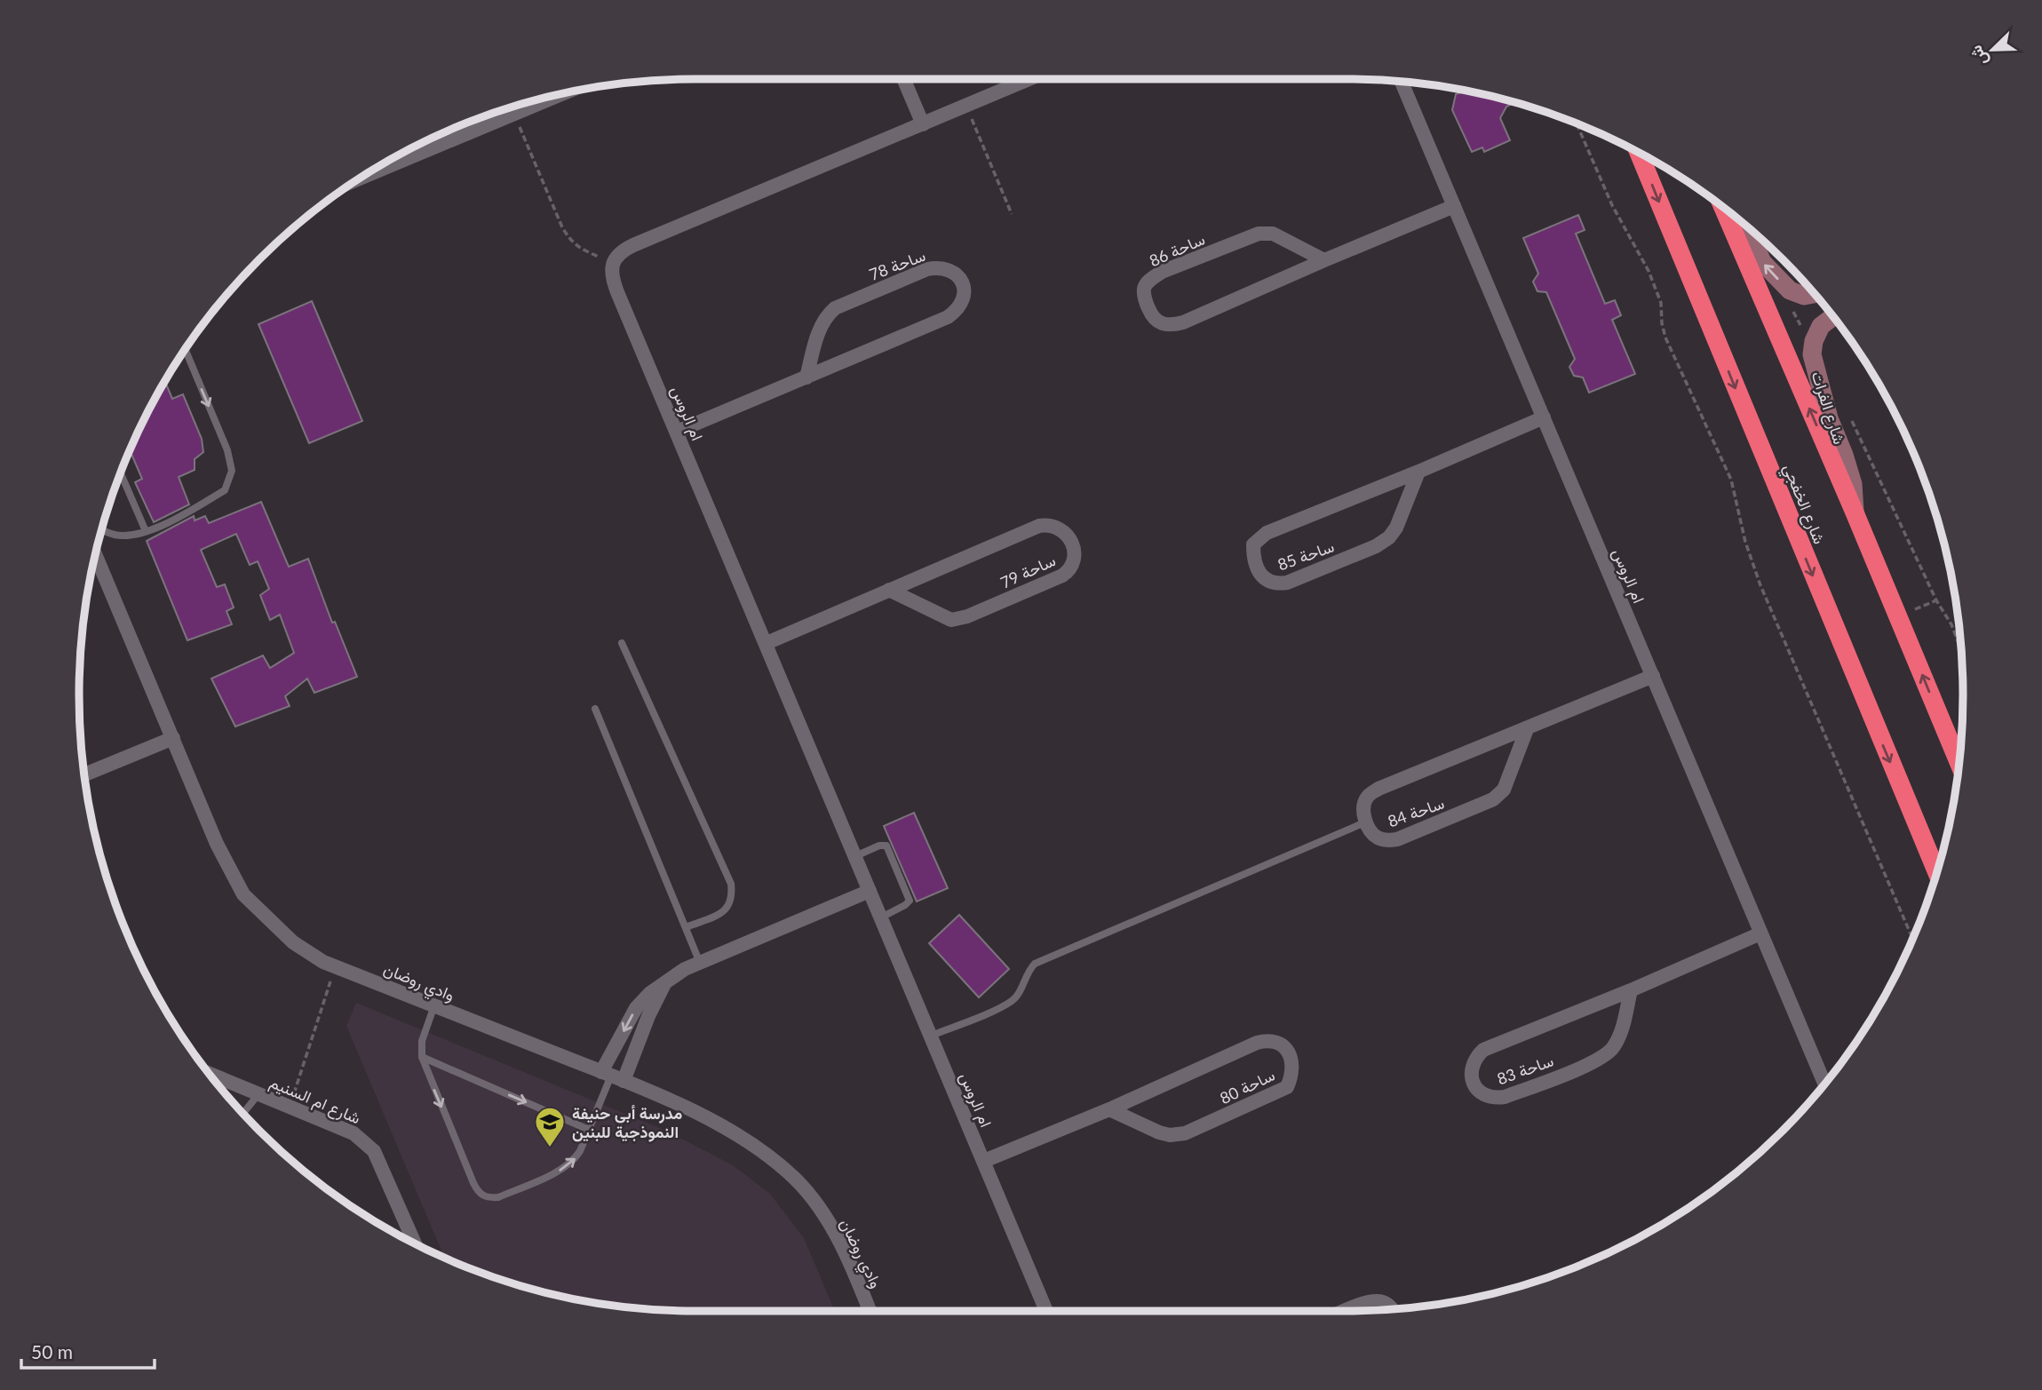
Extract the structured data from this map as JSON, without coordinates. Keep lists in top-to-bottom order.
{
  "streets": {
    "highway": ["شارع الخفجي"],
    "street": [
      "ساحة 86",
      "ساحة 78",
      "شارع الفرات",
      "ام الروس",
      "ساحة 85",
      "ساحة 79",
      "ساحة 84",
      "وادي روضان",
      "ساحة 83",
      "ساحة 80",
      "شارع ام السنيم"
    ]
  },
  "crossings": [
    ["ساحة 86", "ام الروس"],
    ["ساحة 78", "ام الروس"],
    ["ام الروس", "ساحة 85"],
    ["ام الروس", "ساحة 79"],
    ["ام الروس", "ساحة 84"],
    ["ام الروس", "ساحة 83"],
    ["ام الروس", "ساحة 80"]
  ],
  "places": {
    "school or university": ["مدرسة أبي حنيفة النموذجية للبنين"]
  },
  "scale_bar": "50 m",
  "north": "bottom left"
}
